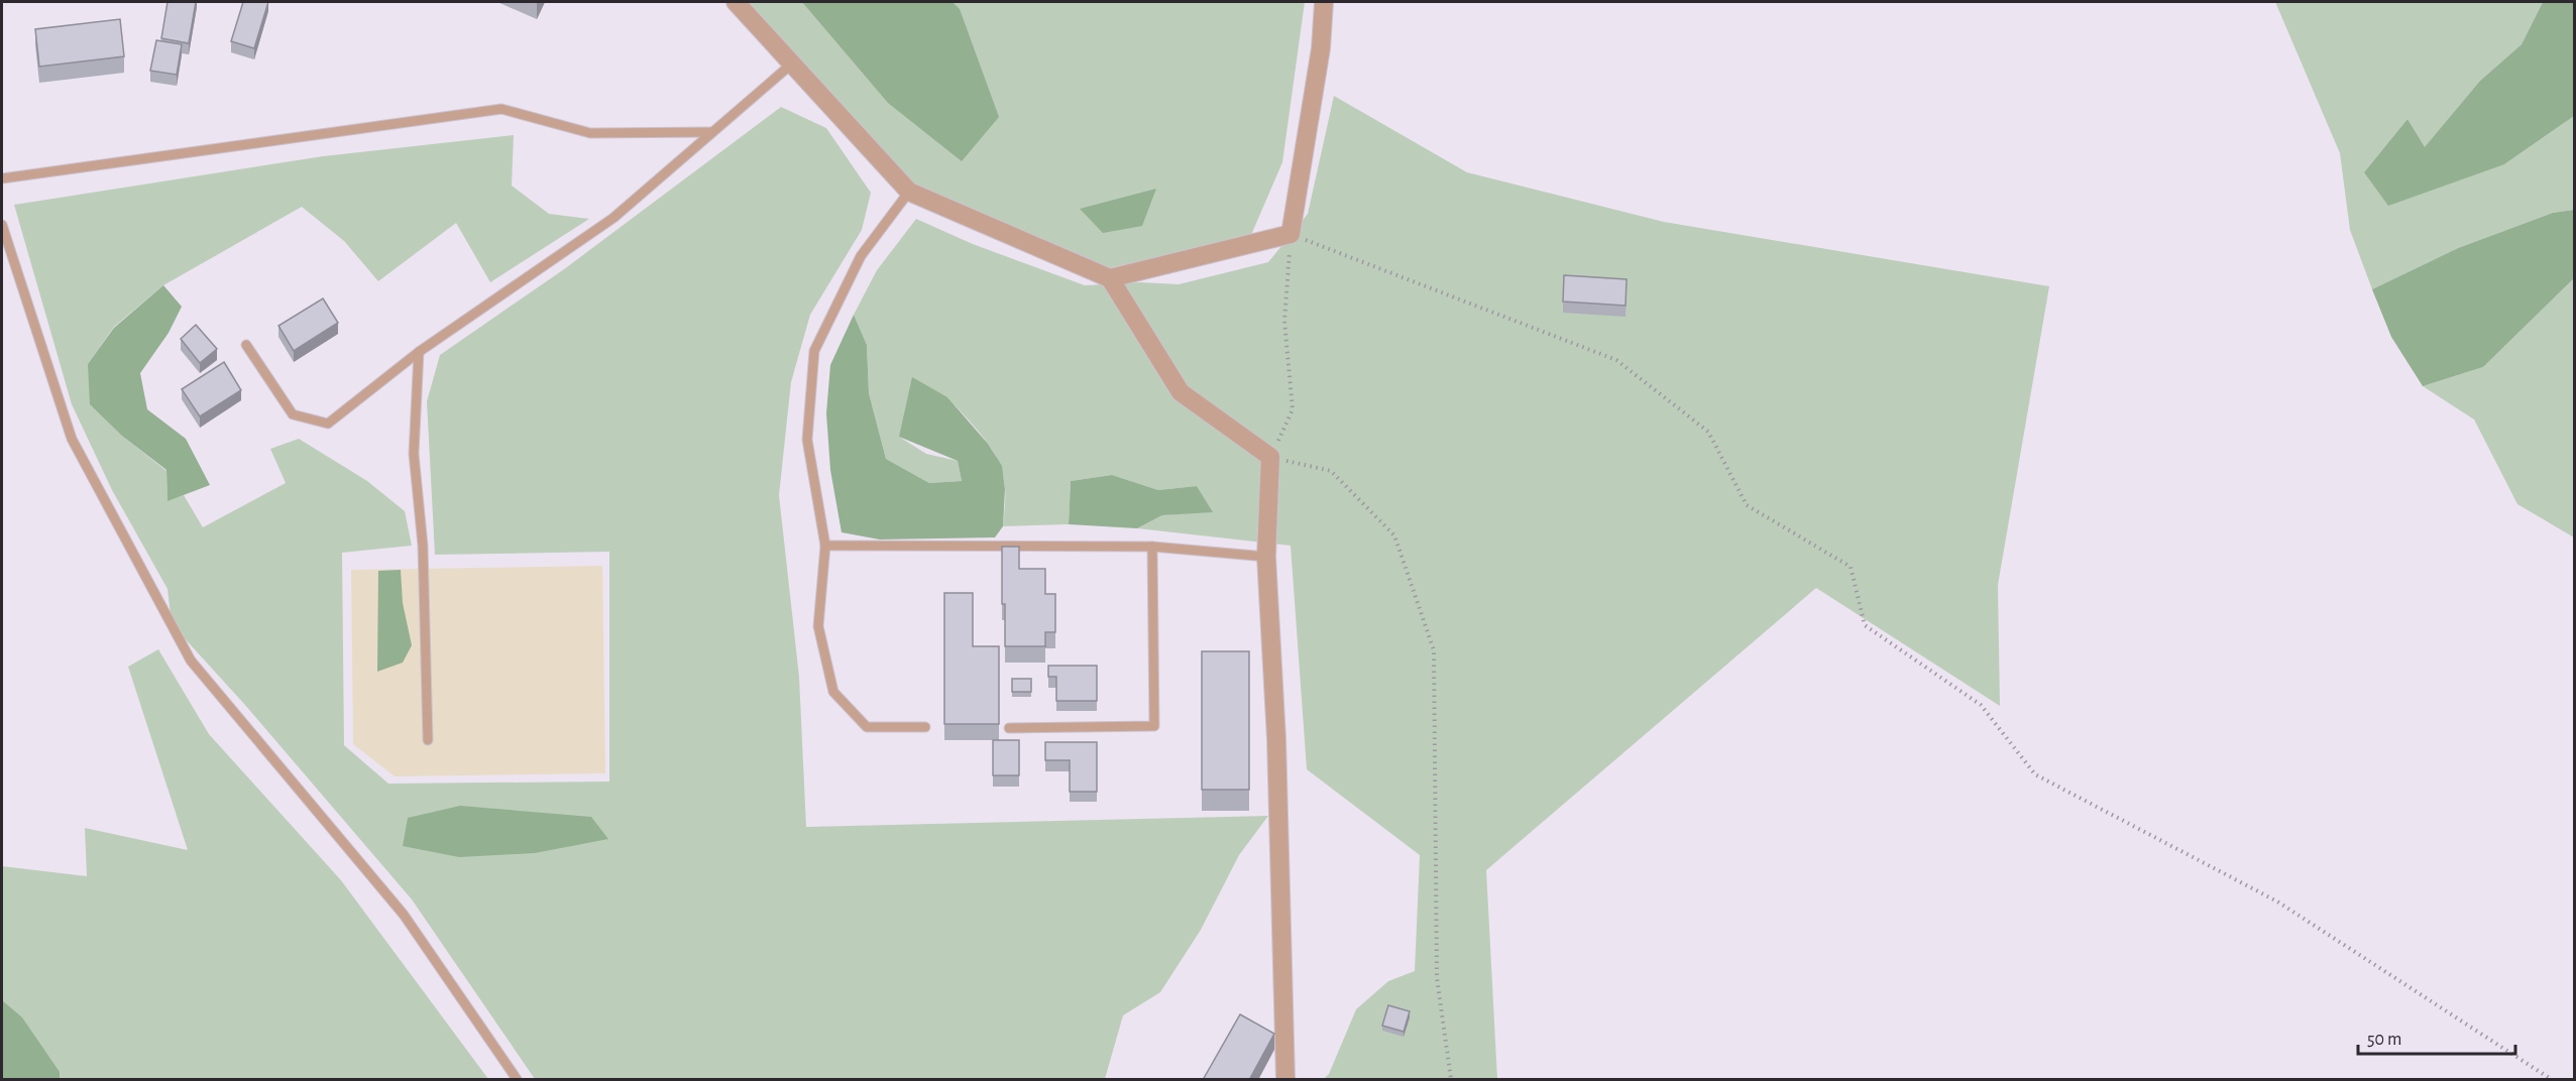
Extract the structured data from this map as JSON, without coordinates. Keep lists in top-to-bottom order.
{
  "scale_bar": "50 m"
}
